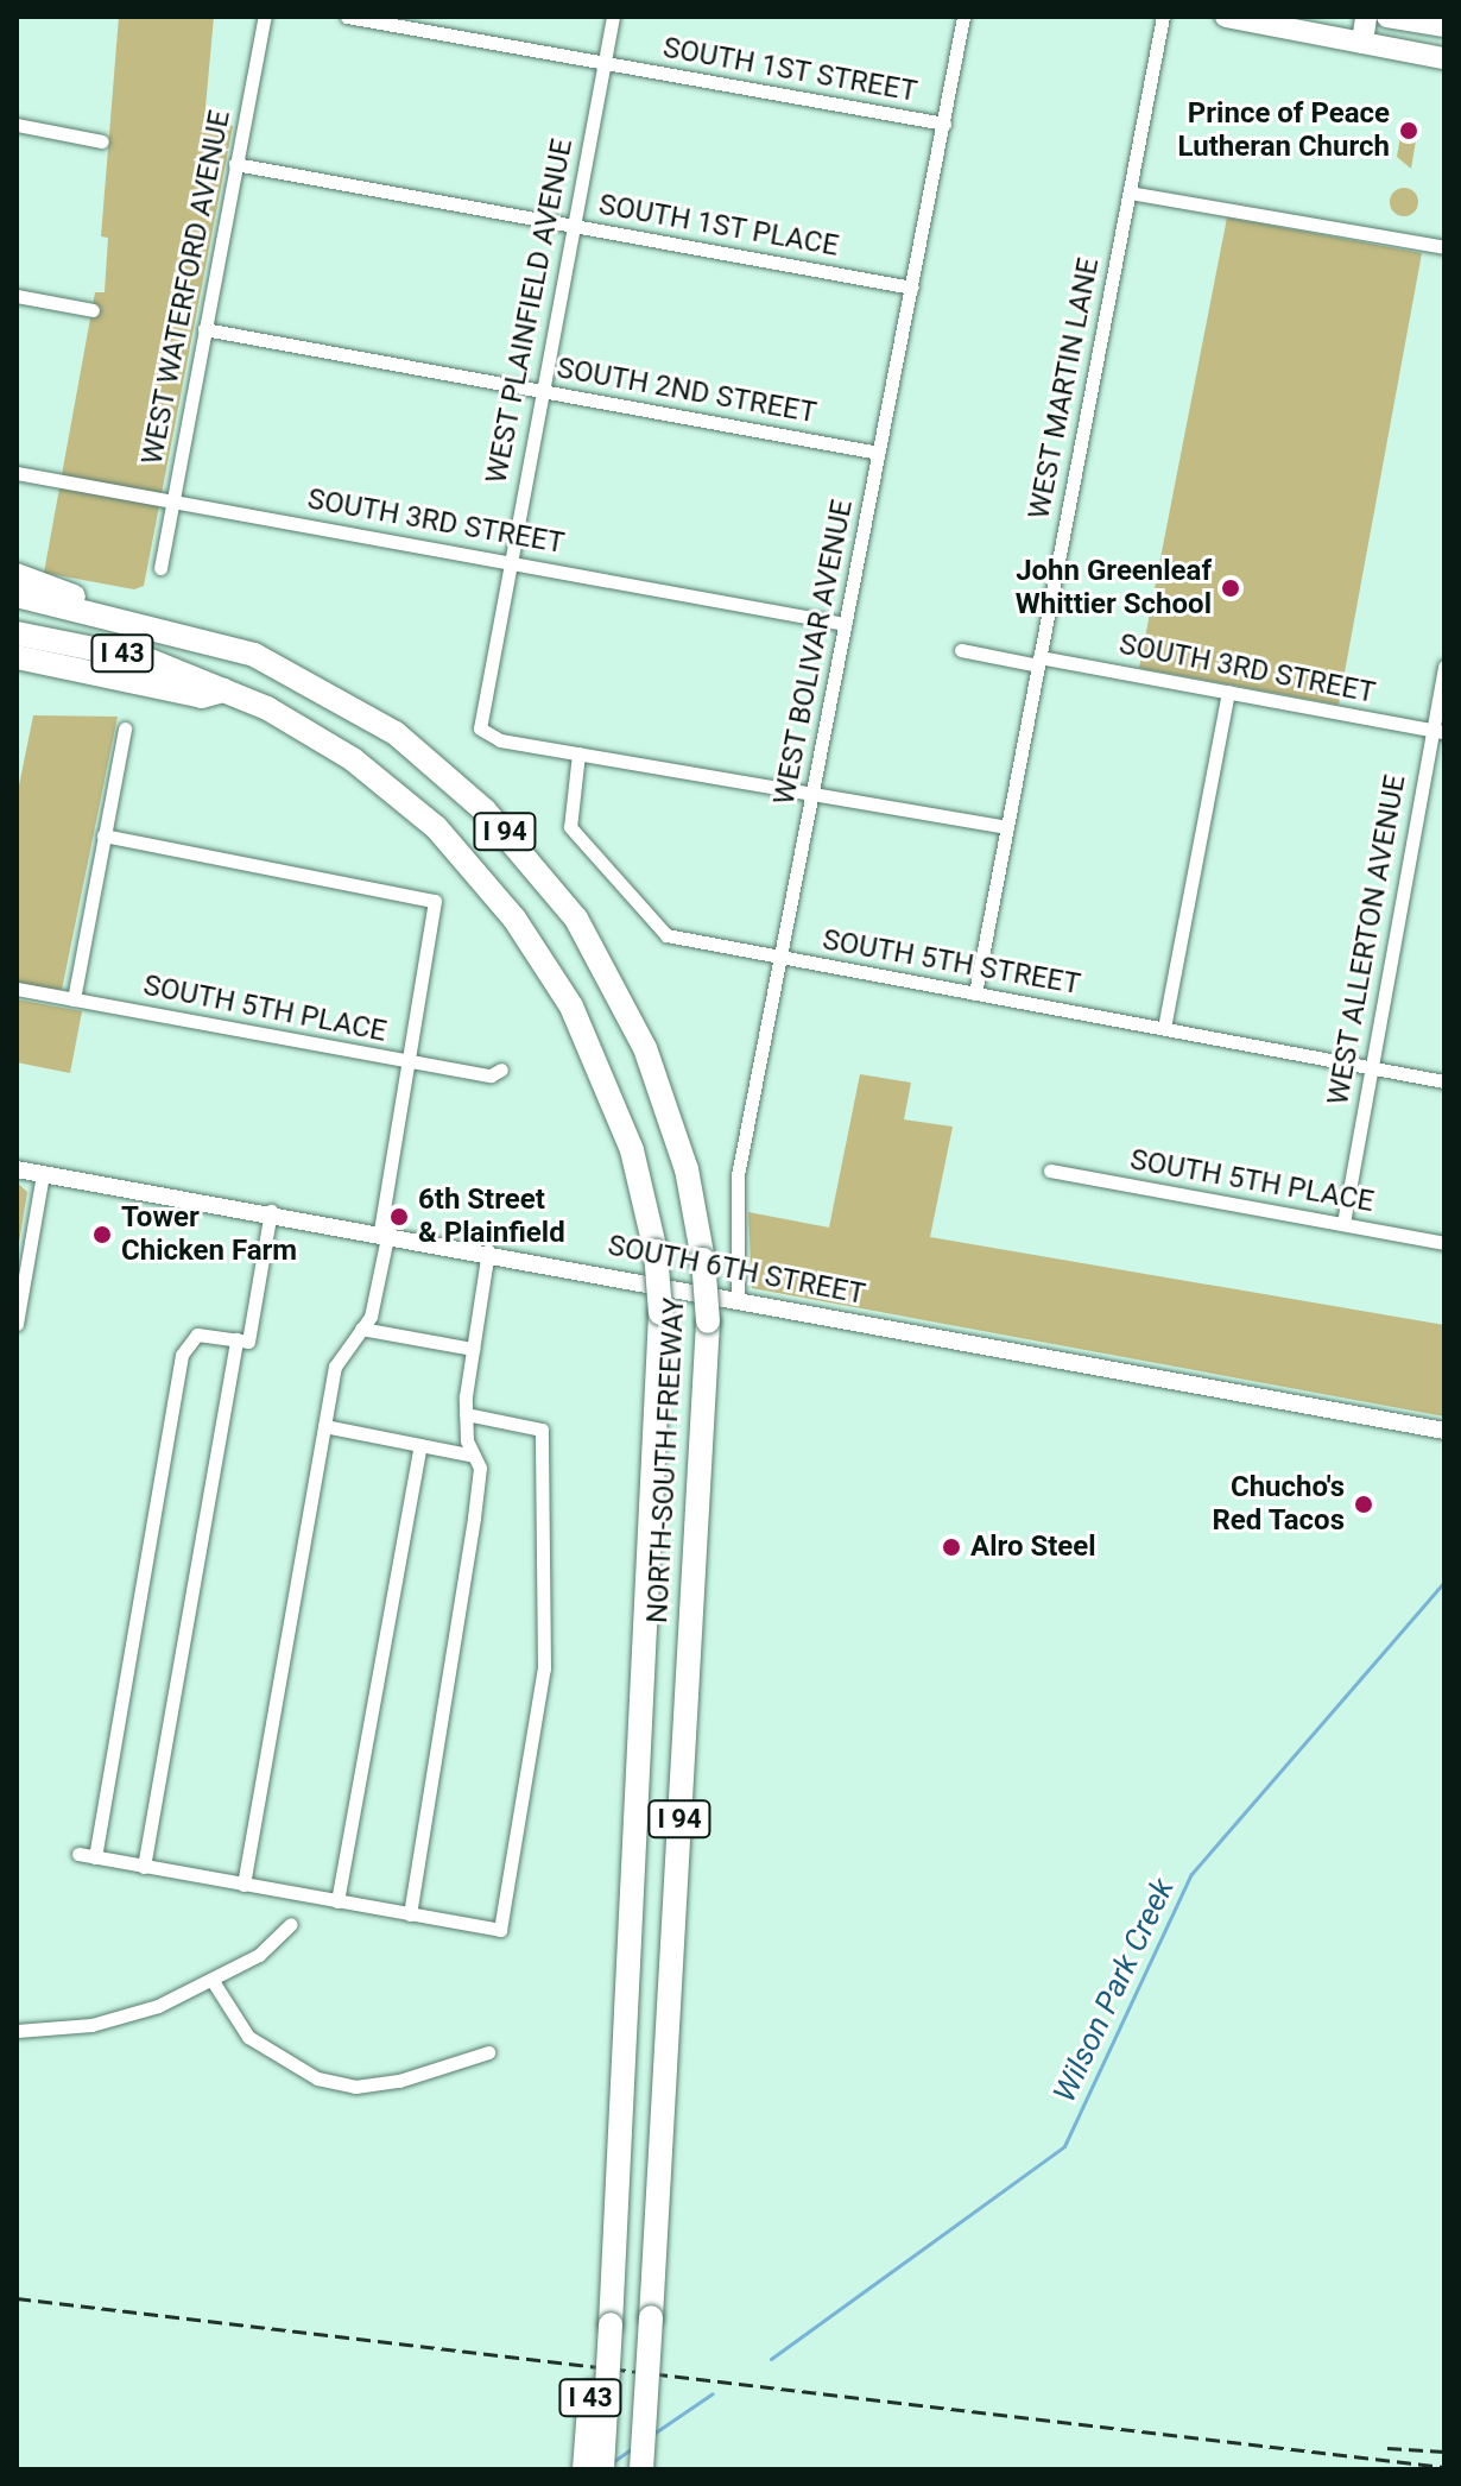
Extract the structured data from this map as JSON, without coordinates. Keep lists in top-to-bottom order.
{
  "streets": {
    "highway": ["I 43", "I 94", "NORTH-SOUTH FREEWAY"],
    "street": [
      "SOUTH 1ST STREET",
      "SOUTH 1ST PLACE",
      "WEST WATERFORD AVENUE",
      "WEST PLAINFIELD AVENUE",
      "WEST MARTIN LANE",
      "SOUTH 2ND STREET",
      "SOUTH 3RD STREET",
      "WEST BOLIVAR AVENUE",
      "WEST ALLERTON AVENUE",
      "SOUTH 5TH STREET",
      "SOUTH 5TH PLACE",
      "SOUTH 6TH STREET"
    ]
  },
  "crossings": [
    ["SOUTH 1ST STREET", "WEST PLAINFIELD AVENUE"],
    ["SOUTH 1ST STREET", "WEST BOLIVAR AVENUE"],
    ["SOUTH 1ST PLACE", "WEST WATERFORD AVENUE"],
    ["SOUTH 1ST PLACE", "WEST PLAINFIELD AVENUE"],
    ["SOUTH 1ST PLACE", "WEST BOLIVAR AVENUE"],
    ["WEST WATERFORD AVENUE", "SOUTH 2ND STREET"],
    ["WEST WATERFORD AVENUE", "SOUTH 3RD STREET"],
    ["WEST PLAINFIELD AVENUE", "SOUTH 2ND STREET"],
    ["WEST PLAINFIELD AVENUE", "SOUTH 3RD STREET"],
    ["WEST PLAINFIELD AVENUE", "SOUTH 5TH STREET"],
    ["WEST MARTIN LANE", "SOUTH 3RD STREET"],
    ["WEST MARTIN LANE", "SOUTH 5TH STREET"],
    ["SOUTH 2ND STREET", "WEST BOLIVAR AVENUE"],
    ["SOUTH 3RD STREET", "WEST BOLIVAR AVENUE"],
    ["SOUTH 3RD STREET", "WEST ALLERTON AVENUE"],
    ["WEST BOLIVAR AVENUE", "SOUTH 5TH STREET"],
    ["WEST BOLIVAR AVENUE", "SOUTH 6TH STREET"],
    ["I 43", "NORTH-SOUTH FREEWAY"],
    ["WEST ALLERTON AVENUE", "SOUTH 5TH STREET"],
    ["WEST ALLERTON AVENUE", "SOUTH 5TH PLACE"]
  ],
  "water": ["Wilson Park Creek"],
  "places": [
    "Prince of Peace Lutheran Church",
    "John Greenleaf Whittier School",
    "6th Street & Plainfield",
    "Tower Chicken Farm",
    "Chucho's Red Tacos",
    "Alro Steel"
  ]
}
